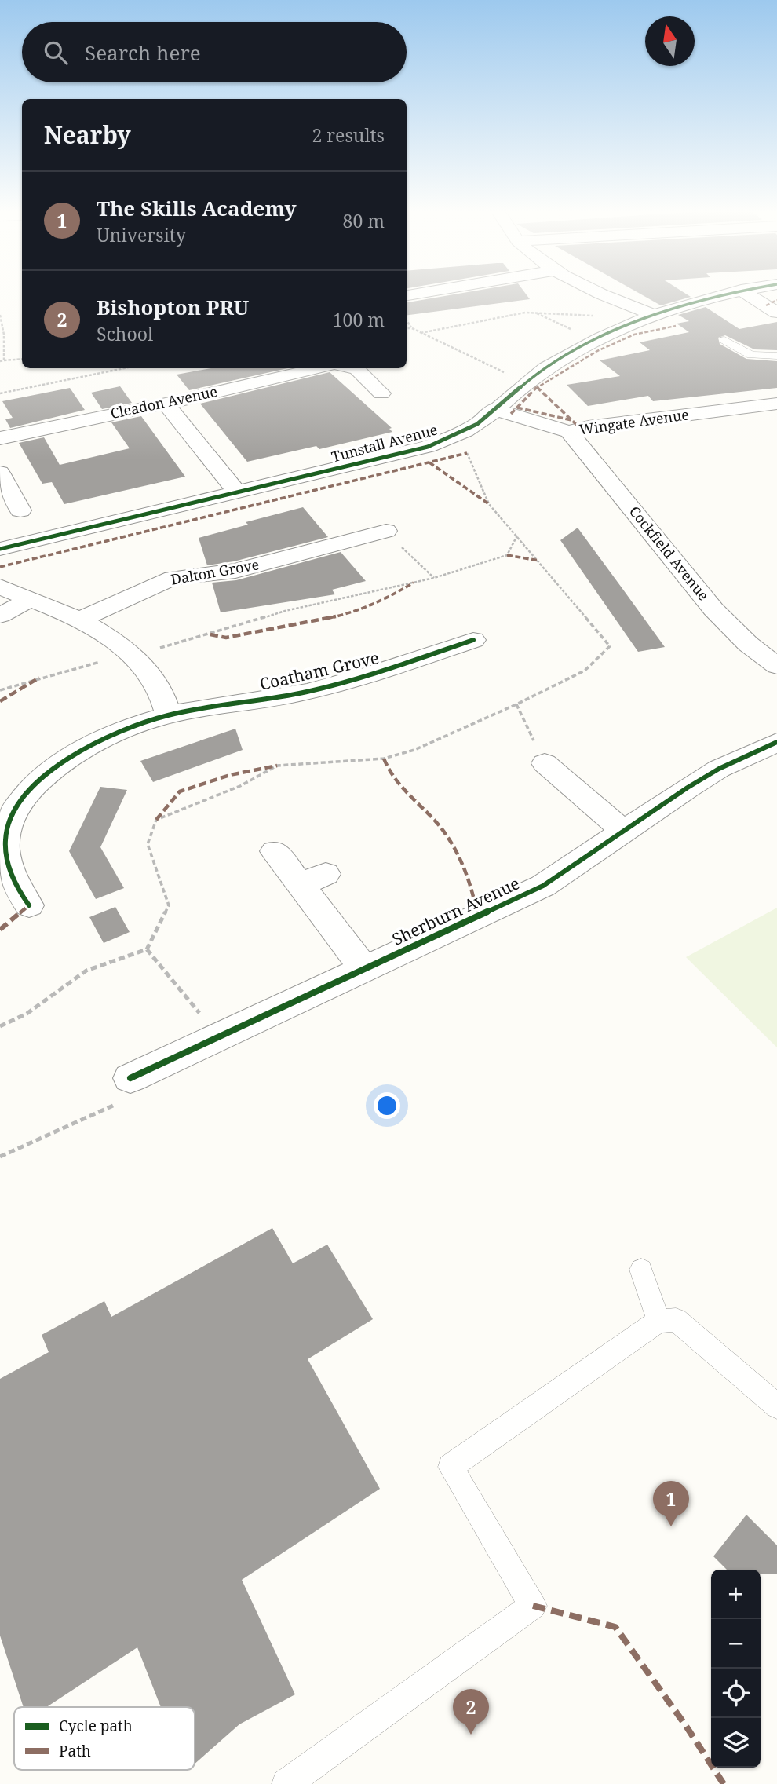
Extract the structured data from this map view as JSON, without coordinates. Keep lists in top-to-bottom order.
{
  "streets": {
    "street": [
      "Cleadon Avenue",
      "Wingate Avenue",
      "Tunstall Avenue",
      "Cockfield Avenue",
      "Dalton Grove",
      "Coatham Grove",
      "Sherburn Avenue"
    ]
  },
  "crossings": [
    ["Wingate Avenue", "Tunstall Avenue"],
    ["Wingate Avenue", "Cockfield Avenue"]
  ],
  "legend": ["Cycle path", "Path"],
  "north": "top",
  "page": {
    "search": "Search here",
    "heading": ["Nearby", "2 results"],
    "list": [
      {
        "mark": "1",
        "name": "The Skills Academy",
        "note": "University",
        "value": "80 m"
      },
      {
        "mark": "2",
        "name": "Bishopton PRU",
        "note": "School",
        "value": "100 m"
      }
    ],
    "pins": ["1", "2"],
    "map_buttons": ["+", "−"]
  }
}
